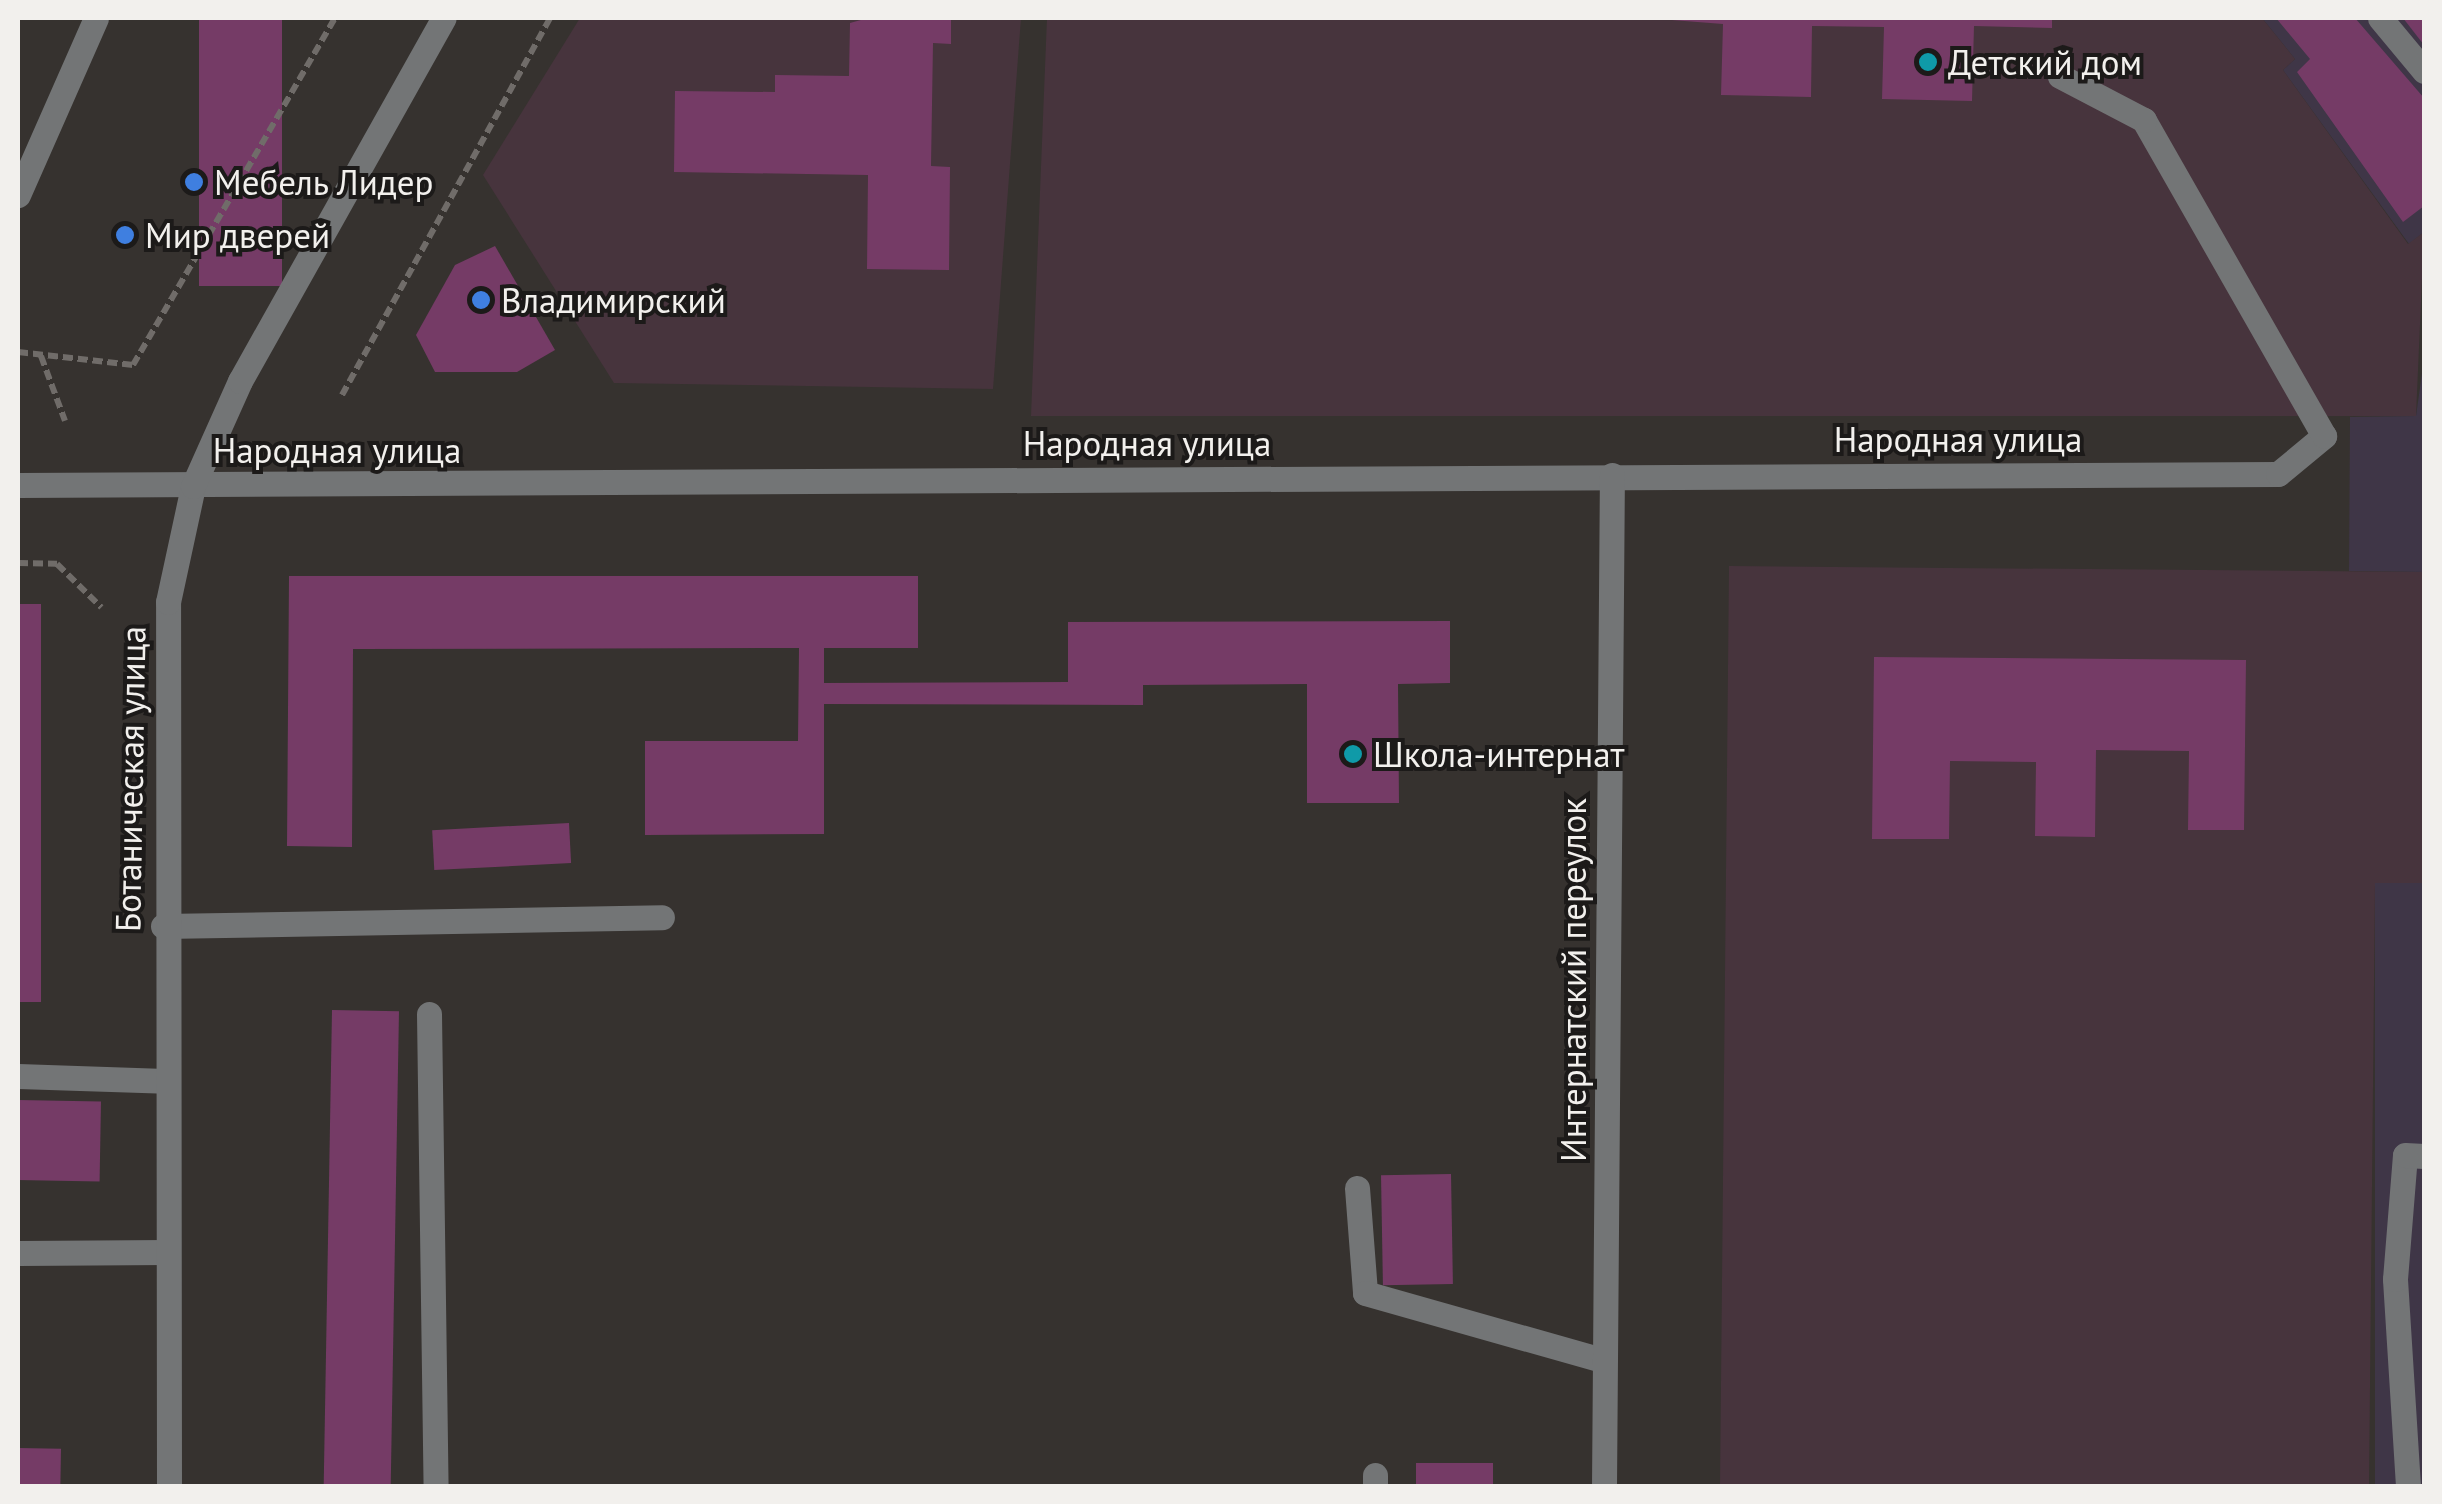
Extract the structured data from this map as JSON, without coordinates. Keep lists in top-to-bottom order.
{
  "streets": {
    "street": ["Народная улица", "Ботаническая улица", "Интернатский переулок"]
  },
  "crossings": [
    ["Народная улица", "Ботаническая улица"],
    ["Народная улица", "Интернатский переулок"]
  ],
  "places": [
    "Детский дом",
    "Мебель Лидер",
    "Мир дверей",
    "Владимирский",
    "Школа-интернат"
  ]
}
